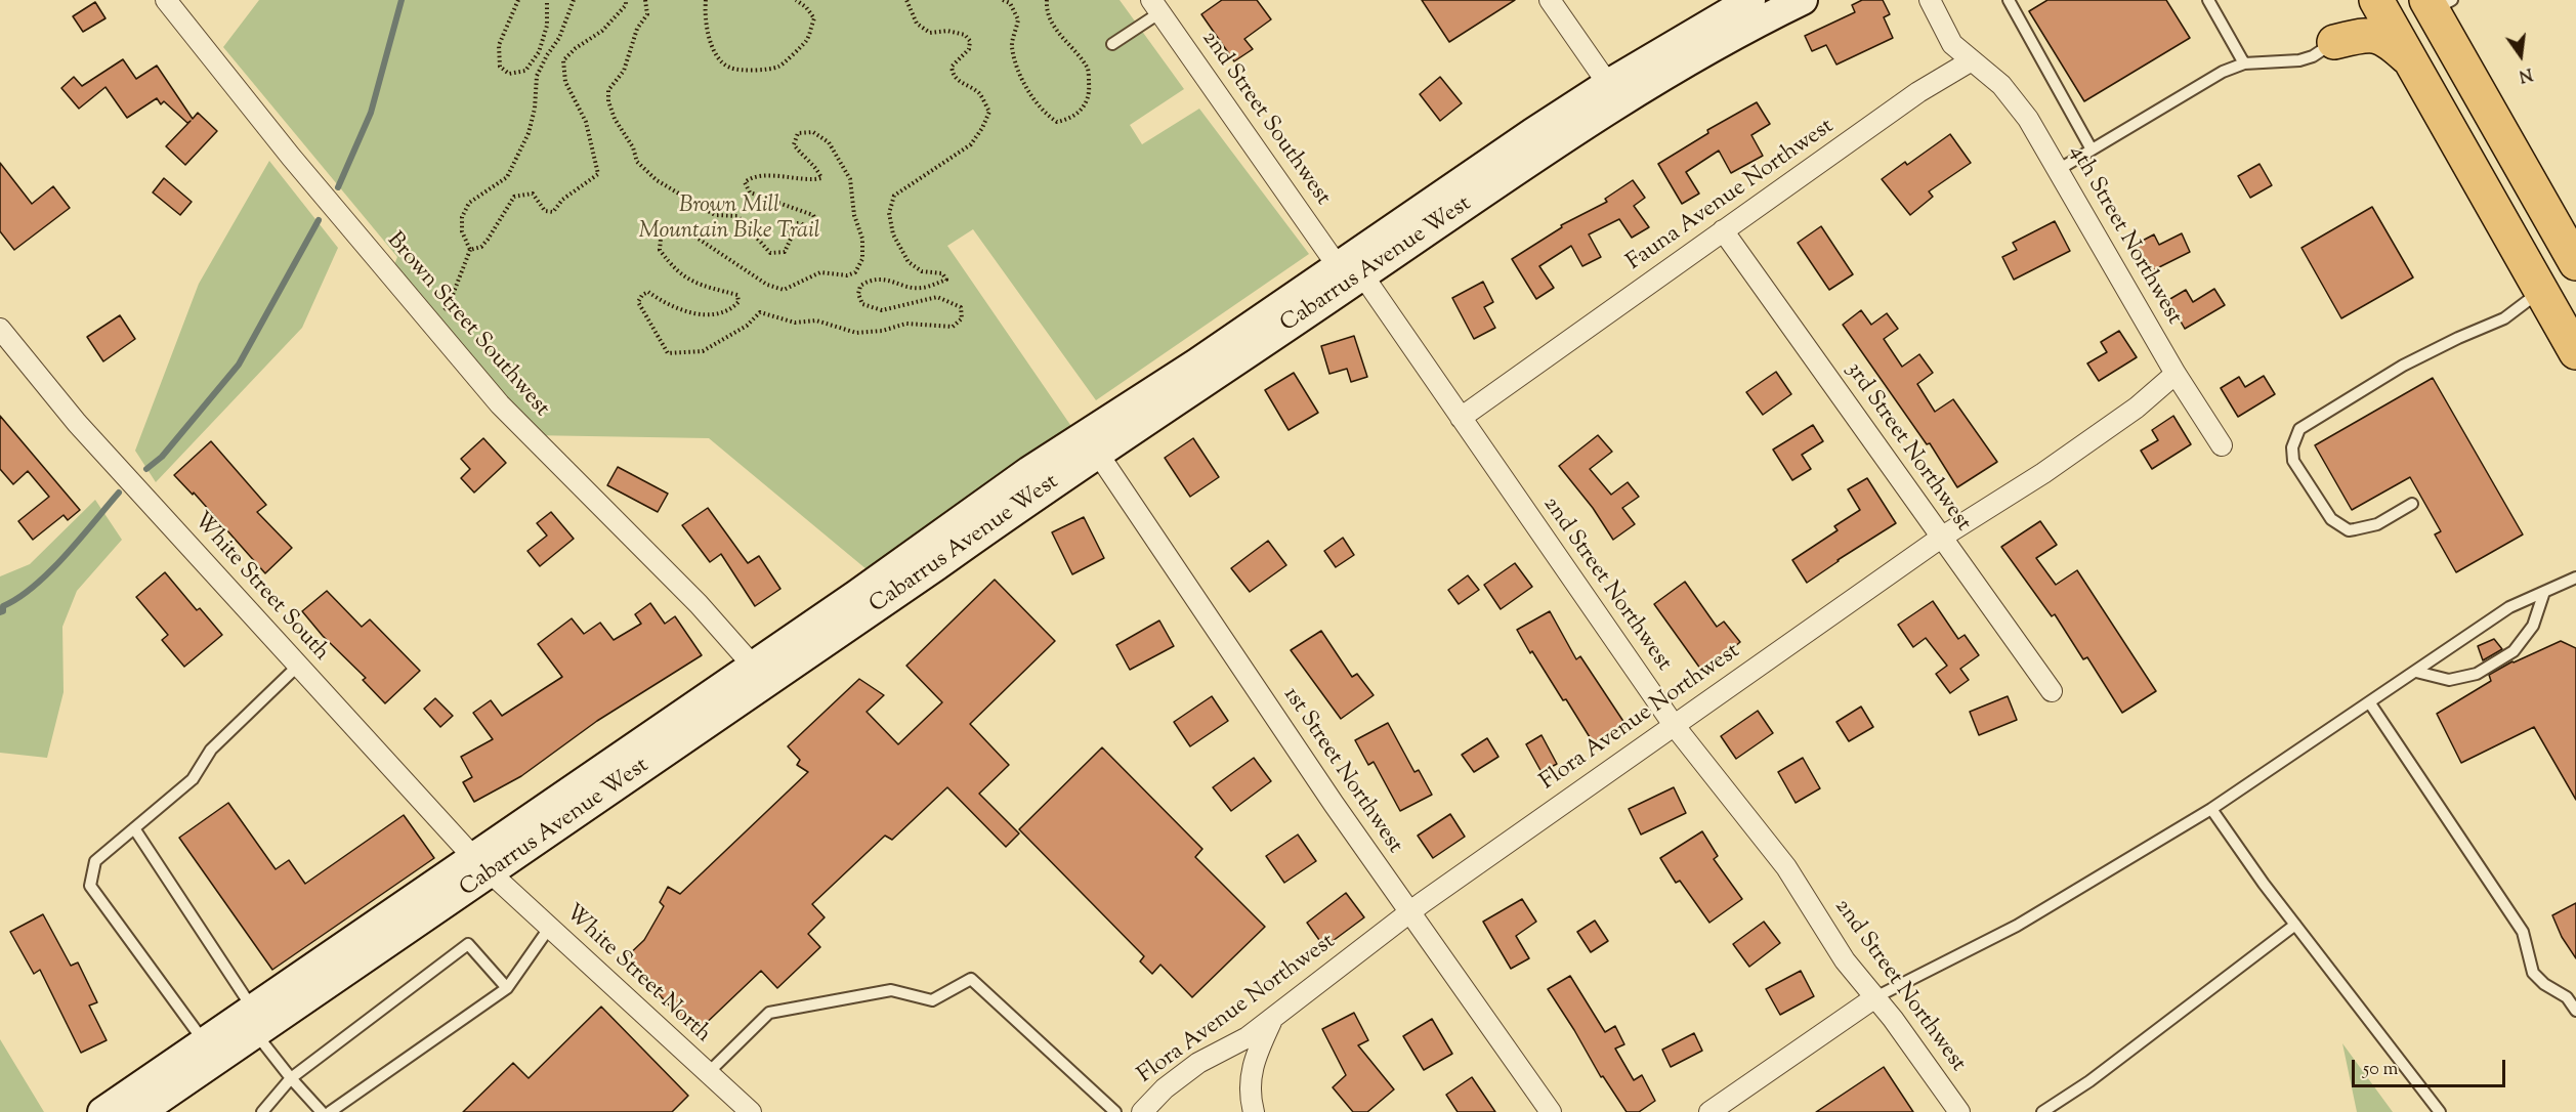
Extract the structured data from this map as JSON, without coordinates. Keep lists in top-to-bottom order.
{
  "streets": {
    "main road": ["Cabarrus Avenue West"],
    "street": [
      "2nd Street Southwest",
      "Fauna Avenue Northwest",
      "4th Street Northwest",
      "Brown Street Southwest",
      "3rd Street Northwest",
      "2nd Street Northwest",
      "White Street South",
      "Flora Avenue Northwest",
      "1st Street Northwest",
      "White Street North"
    ]
  },
  "crossings": [
    ["2nd Street Southwest", "Cabarrus Avenue West"],
    ["2nd Street Southwest", "2nd Street Northwest"],
    ["Fauna Avenue Northwest", "4th Street Northwest"],
    ["Fauna Avenue Northwest", "3rd Street Northwest"],
    ["Fauna Avenue Northwest", "2nd Street Northwest"],
    ["4th Street Northwest", "Flora Avenue Northwest"],
    ["Cabarrus Avenue West", "Brown Street Southwest"],
    ["Cabarrus Avenue West", "2nd Street Northwest"],
    ["Cabarrus Avenue West", "White Street South"],
    ["Cabarrus Avenue West", "1st Street Northwest"],
    ["Cabarrus Avenue West", "White Street North"],
    ["3rd Street Northwest", "Flora Avenue Northwest"],
    ["2nd Street Northwest", "Flora Avenue Northwest"],
    ["White Street South", "White Street North"],
    ["Flora Avenue Northwest", "1st Street Northwest"]
  ],
  "parks": ["Brown Mill Mountain Bike Trail"],
  "scale_bar": "50 m",
  "north": "bottom"
}
